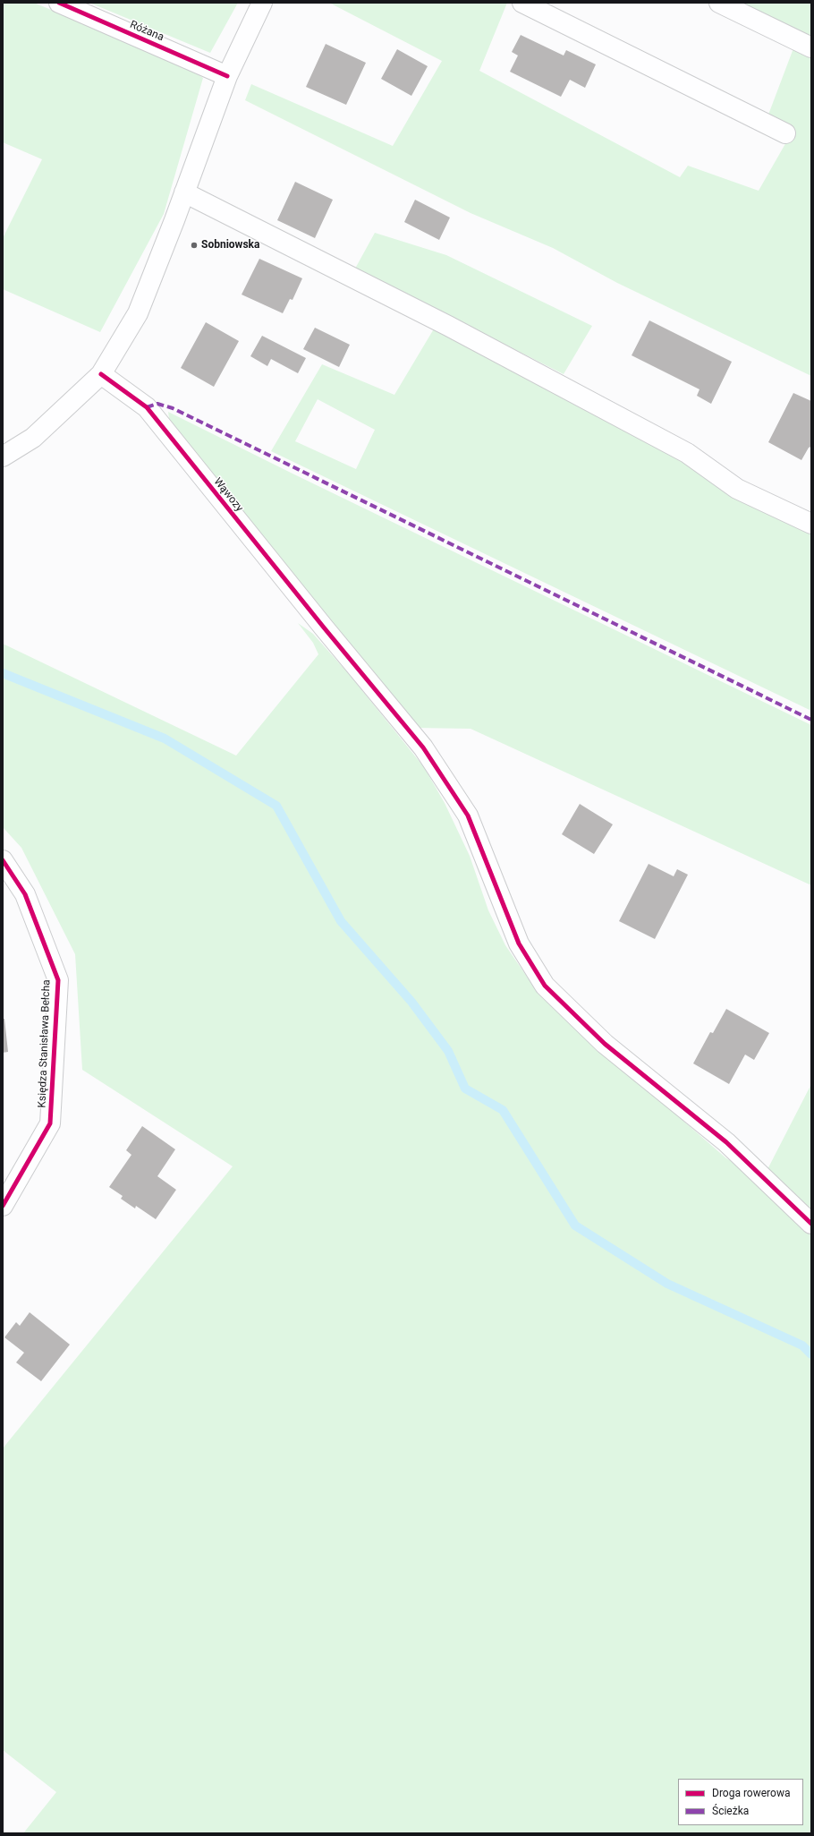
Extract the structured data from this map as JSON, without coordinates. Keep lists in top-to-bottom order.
{
  "streets": {
    "street": ["Różana", "Wąwozy", "Księdza Stanisława Bełcha"]
  },
  "places": ["Sobniowska"],
  "legend": ["Droga rowerowa", "Ścieżka"]
}
